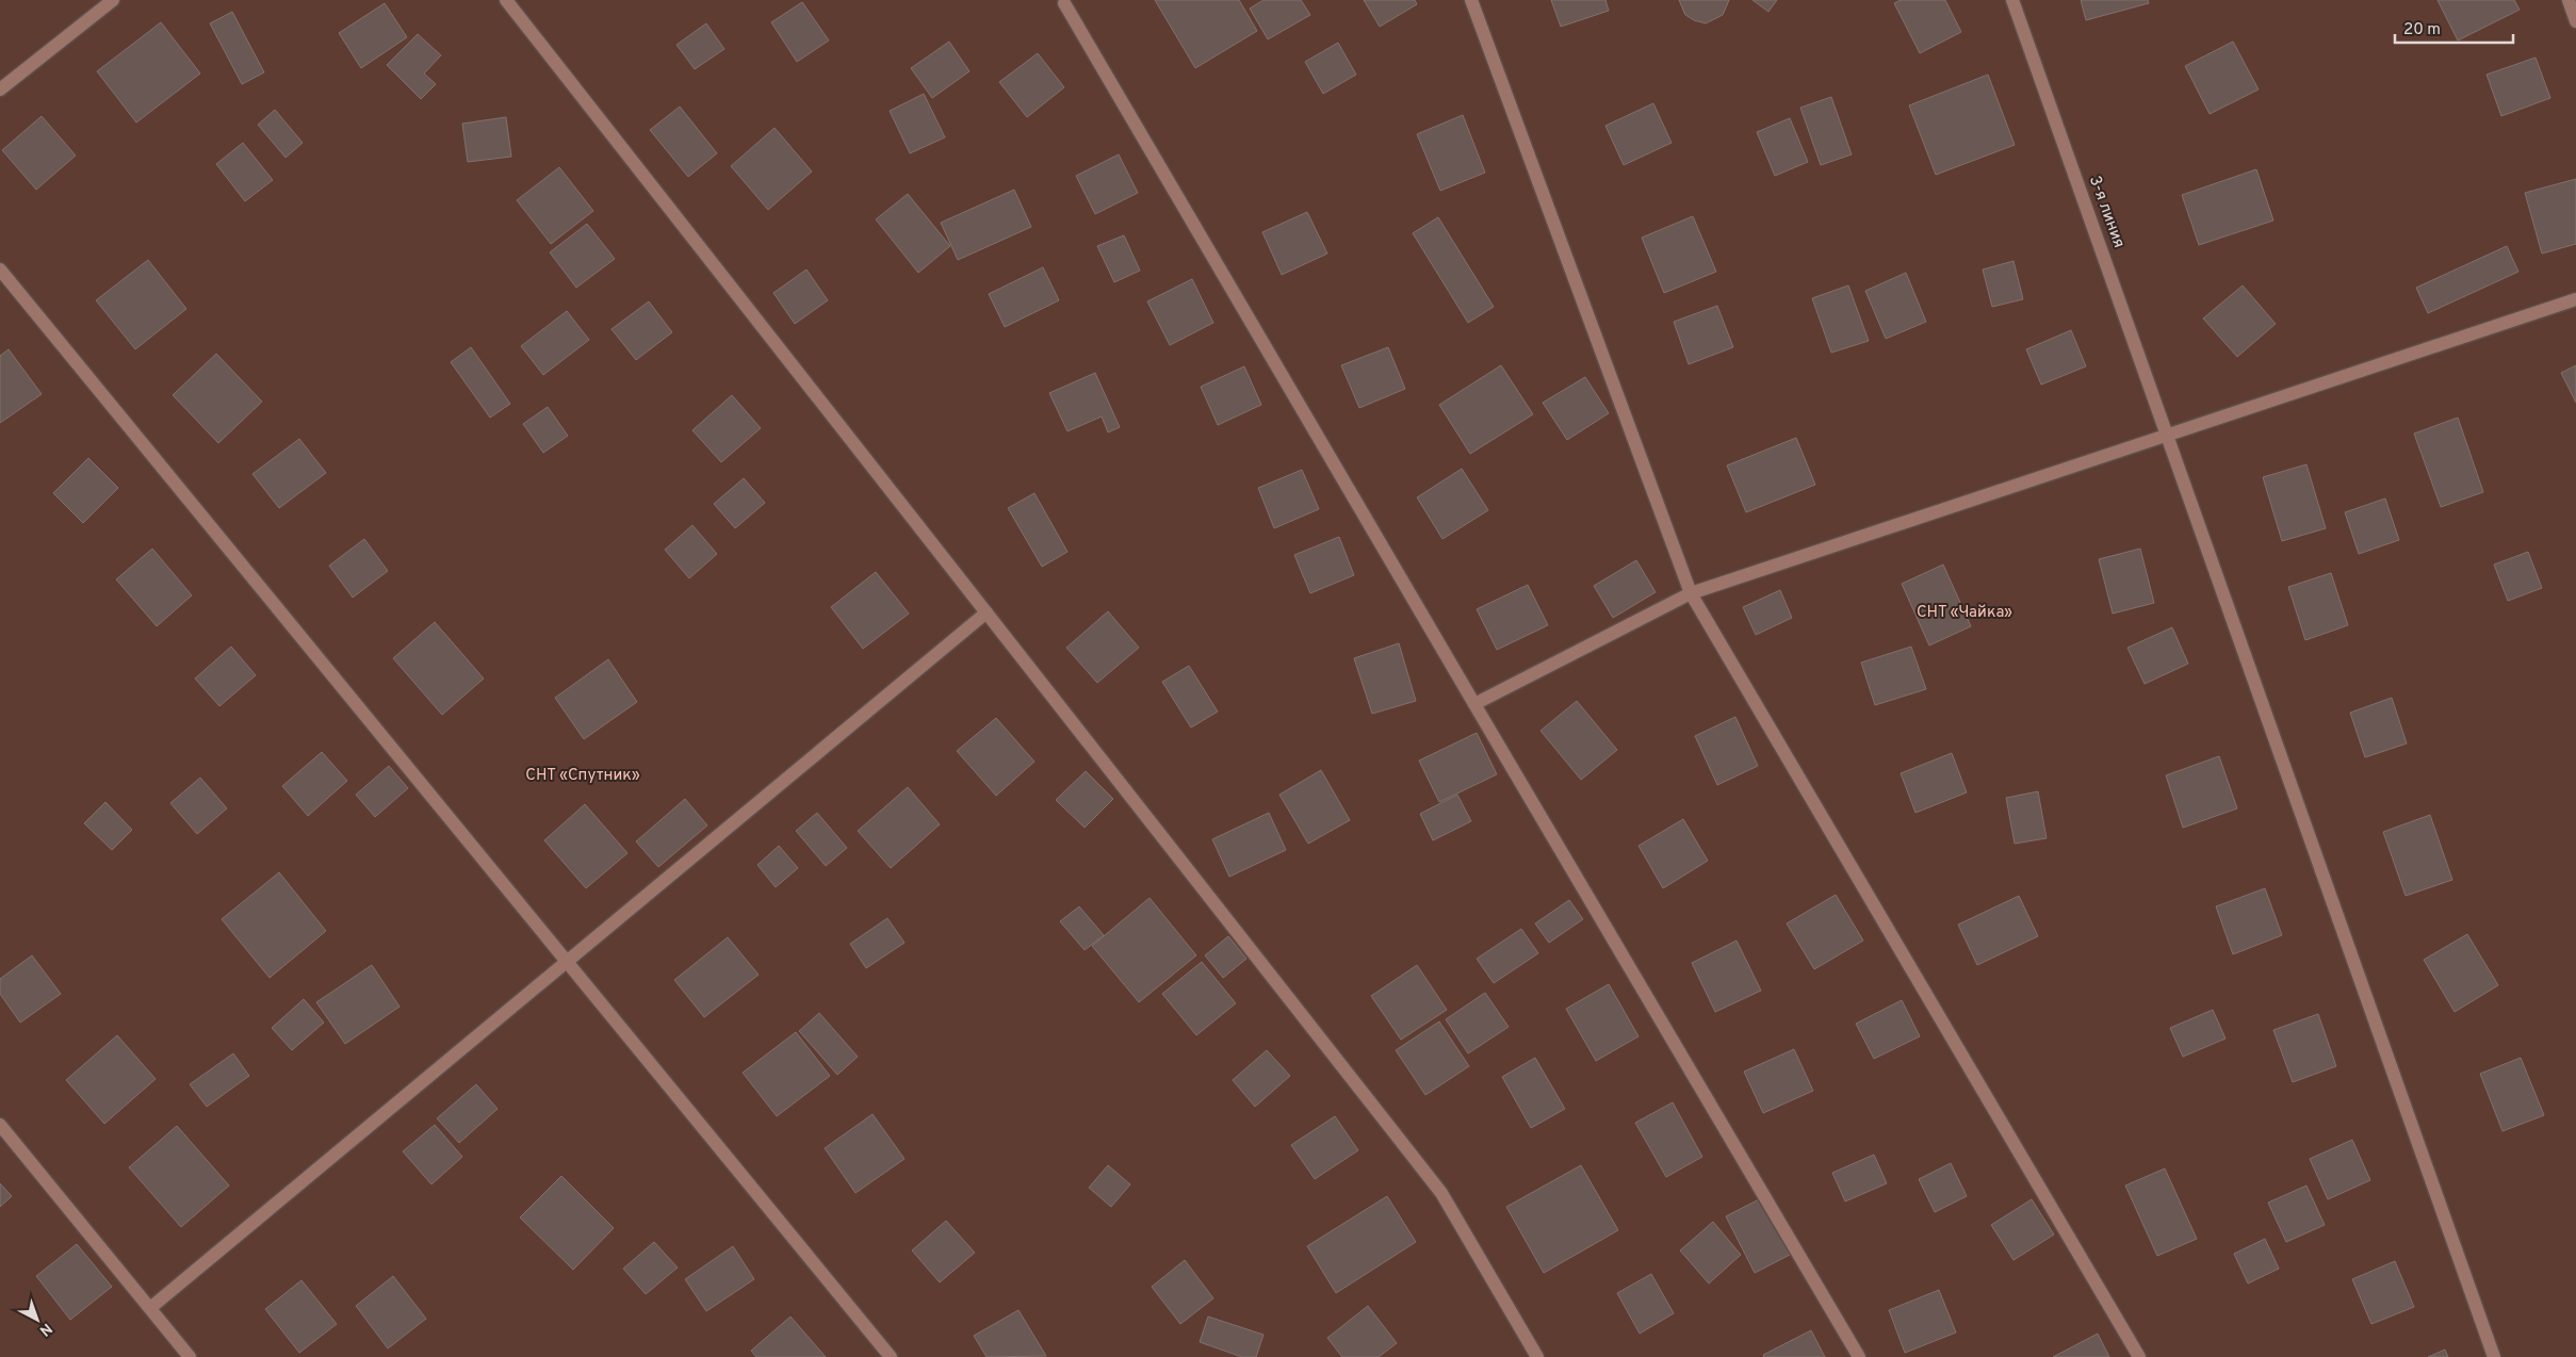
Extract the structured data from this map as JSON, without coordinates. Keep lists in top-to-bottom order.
{
  "streets": {
    "street": ["3-я линия"]
  },
  "parks": ["СНТ «Чайка»", "СНТ «Спутник»"],
  "scale_bar": "20 m",
  "north": "bottom right"
}
